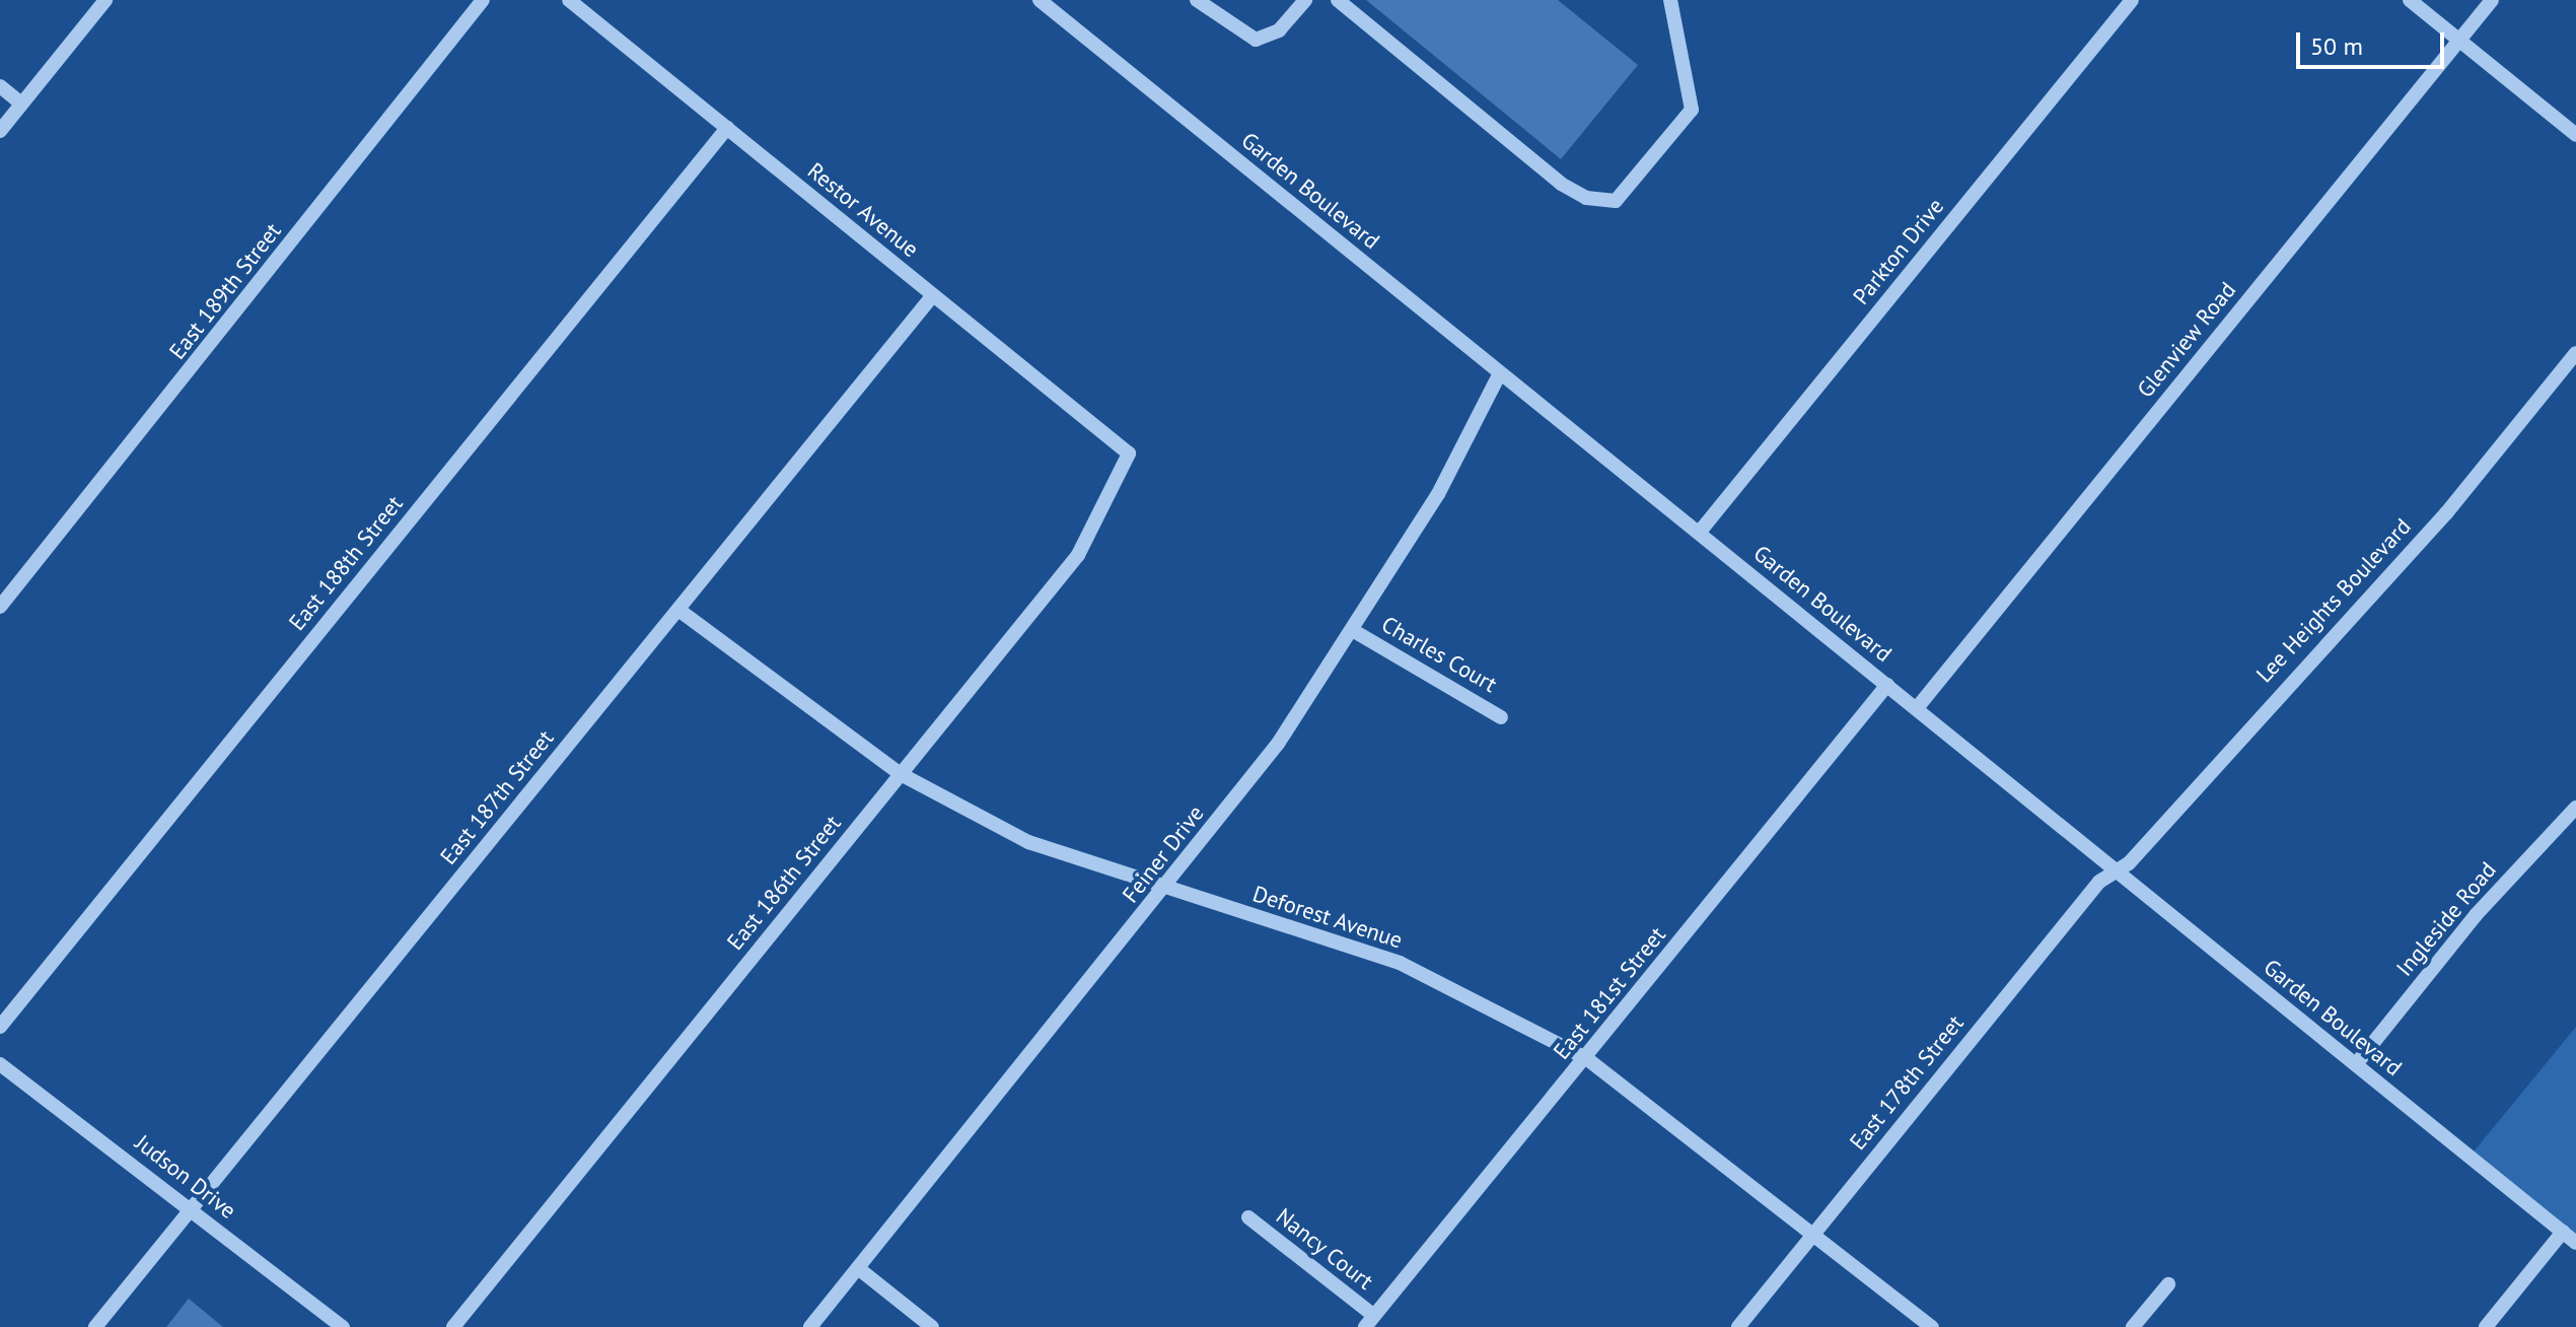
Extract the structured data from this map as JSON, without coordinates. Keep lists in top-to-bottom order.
{
  "streets": {
    "street": [
      "Garden Boulevard",
      "Restor Avenue",
      "Parkton Drive",
      "East 189th Street",
      "Glenview Road",
      "East 188th Street",
      "Lee Heights Boulevard",
      "Charles Court",
      "East 187th Street",
      "Feiner Drive",
      "East 186th Street",
      "Deforest Avenue",
      "Ingleside Road",
      "East 181st Street",
      "East 178th Street",
      "Judson Drive",
      "Nancy Court"
    ]
  },
  "crossings": [
    ["Garden Boulevard", "Parkton Drive"],
    ["Garden Boulevard", "Glenview Road"],
    ["Garden Boulevard", "Lee Heights Boulevard"],
    ["Garden Boulevard", "Feiner Drive"],
    ["Garden Boulevard", "Ingleside Road"],
    ["Garden Boulevard", "East 181st Street"],
    ["Garden Boulevard", "East 178th Street"],
    ["Restor Avenue", "East 188th Street"],
    ["Restor Avenue", "East 187th Street"],
    ["Restor Avenue", "East 186th Street"],
    ["Lee Heights Boulevard", "East 178th Street"],
    ["Charles Court", "Feiner Drive"],
    ["East 187th Street", "Deforest Avenue"],
    ["East 187th Street", "Judson Drive"],
    ["Feiner Drive", "Deforest Avenue"],
    ["East 186th Street", "Deforest Avenue"],
    ["Deforest Avenue", "East 181st Street"],
    ["Deforest Avenue", "East 178th Street"],
    ["East 181st Street", "Nancy Court"]
  ],
  "scale_bar": "50 m"
}
